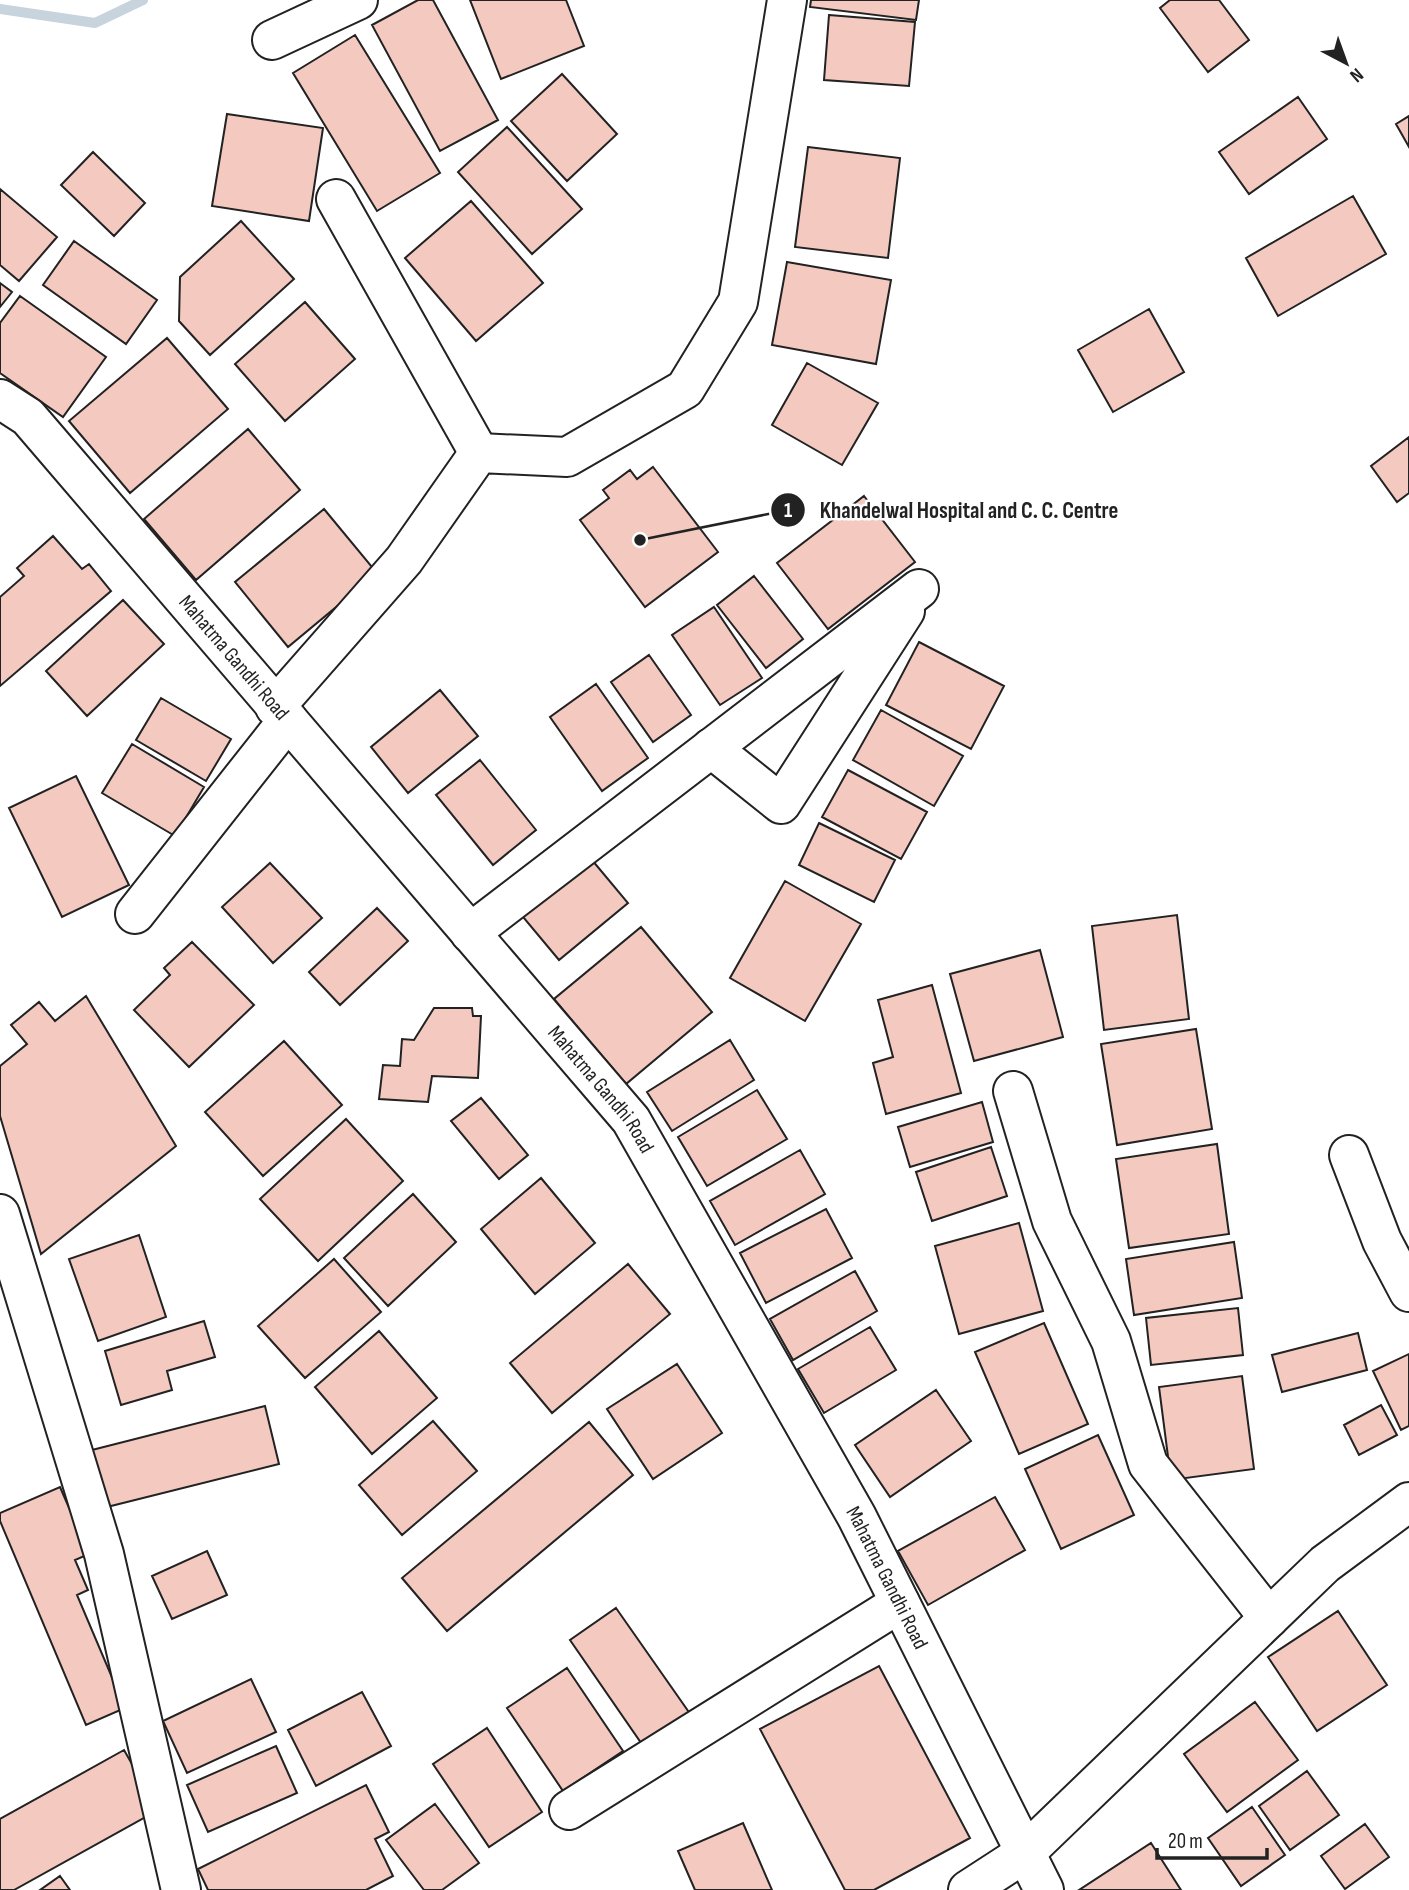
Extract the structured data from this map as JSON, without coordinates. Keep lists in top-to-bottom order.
{
  "streets": {
    "street": ["Mahatma Gandhi Road"]
  },
  "places": ["Khandelwal Hospital and C. C. Centre"],
  "scale_bar": "20 m",
  "north": "bottom right"
}
